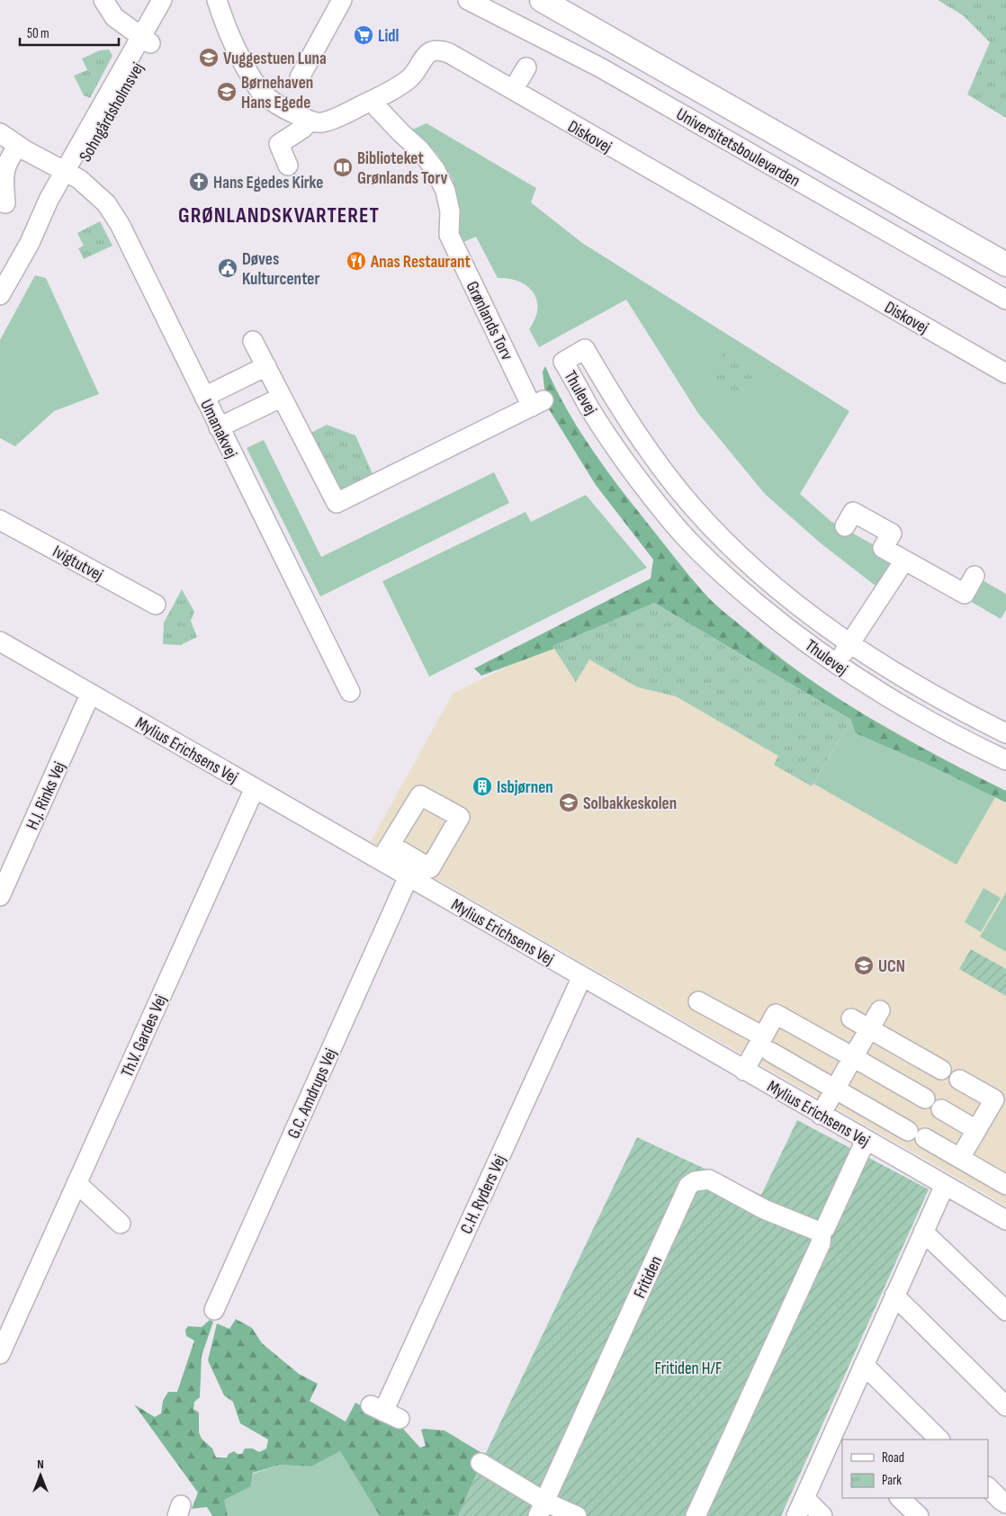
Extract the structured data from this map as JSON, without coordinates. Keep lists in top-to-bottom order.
{
  "streets": {
    "main road": ["Universitetsboulevarden"],
    "street": [
      "Sohngårdsholmsvej",
      "Diskovej",
      "Grønlands Torv",
      "Thulevej",
      "Umanakvej",
      "Ivigtutvej",
      "Mylius Erichsens Vej",
      "H.J. Rinks Vej",
      "Th.V. Gardes Vej",
      "G.C. Amdrups Vej",
      "C.H. Ryders Vej",
      "Fritiden"
    ]
  },
  "crossings": [
    ["Sohngårdsholmsvej", "Umanakvej"],
    ["Diskovej", "Grønlands Torv"],
    ["Mylius Erichsens Vej", "H.J. Rinks Vej"],
    ["Mylius Erichsens Vej", "Th.V. Gardes Vej"],
    ["Mylius Erichsens Vej", "G.C. Amdrups Vej"],
    ["Mylius Erichsens Vej", "C.H. Ryders Vej"]
  ],
  "districts": ["GRØNLANDSKVARTERET"],
  "parks": ["Fritiden H/F"],
  "places": {
    "supermarket": ["Lidl"],
    "school or university": [
      "Vuggestuen Luna",
      "Børnehaven Hans Egede",
      "Solbakkeskolen",
      "UCN"
    ],
    "library": ["Biblioteket Grønlands Torv"],
    "church": ["Hans Egedes Kirke"],
    "restaurant": ["Anas Restaurant"],
    "public building": ["Døves Kulturcenter"],
    "building": ["Isbjørnen"]
  },
  "legend": ["Road", "Park"],
  "scale_bar": "50 m",
  "north": "top"
}
